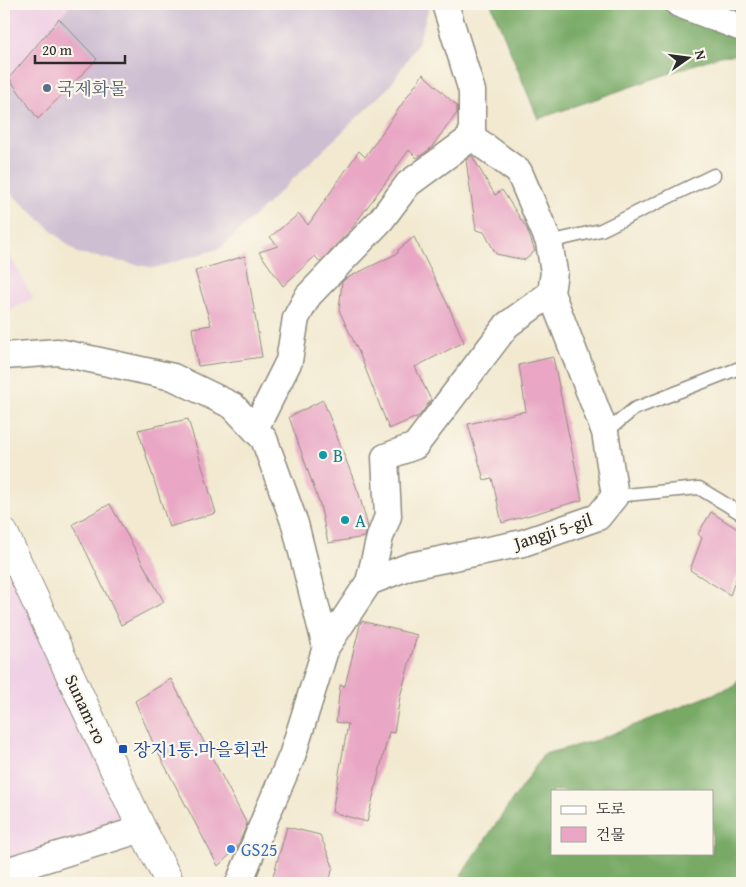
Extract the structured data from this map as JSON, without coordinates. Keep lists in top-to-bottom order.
{
  "streets": {
    "street": ["Jangji 5-gil", "Sunam-ro"]
  },
  "places": {
    "other": [
      "국제화물",
      "B",
      "A",
      "GS25"
    ],
    "transit": ["장지1통.마을회관"]
  },
  "legend": ["도로", "건물"],
  "scale_bar": "20 m",
  "north": "right"
}
